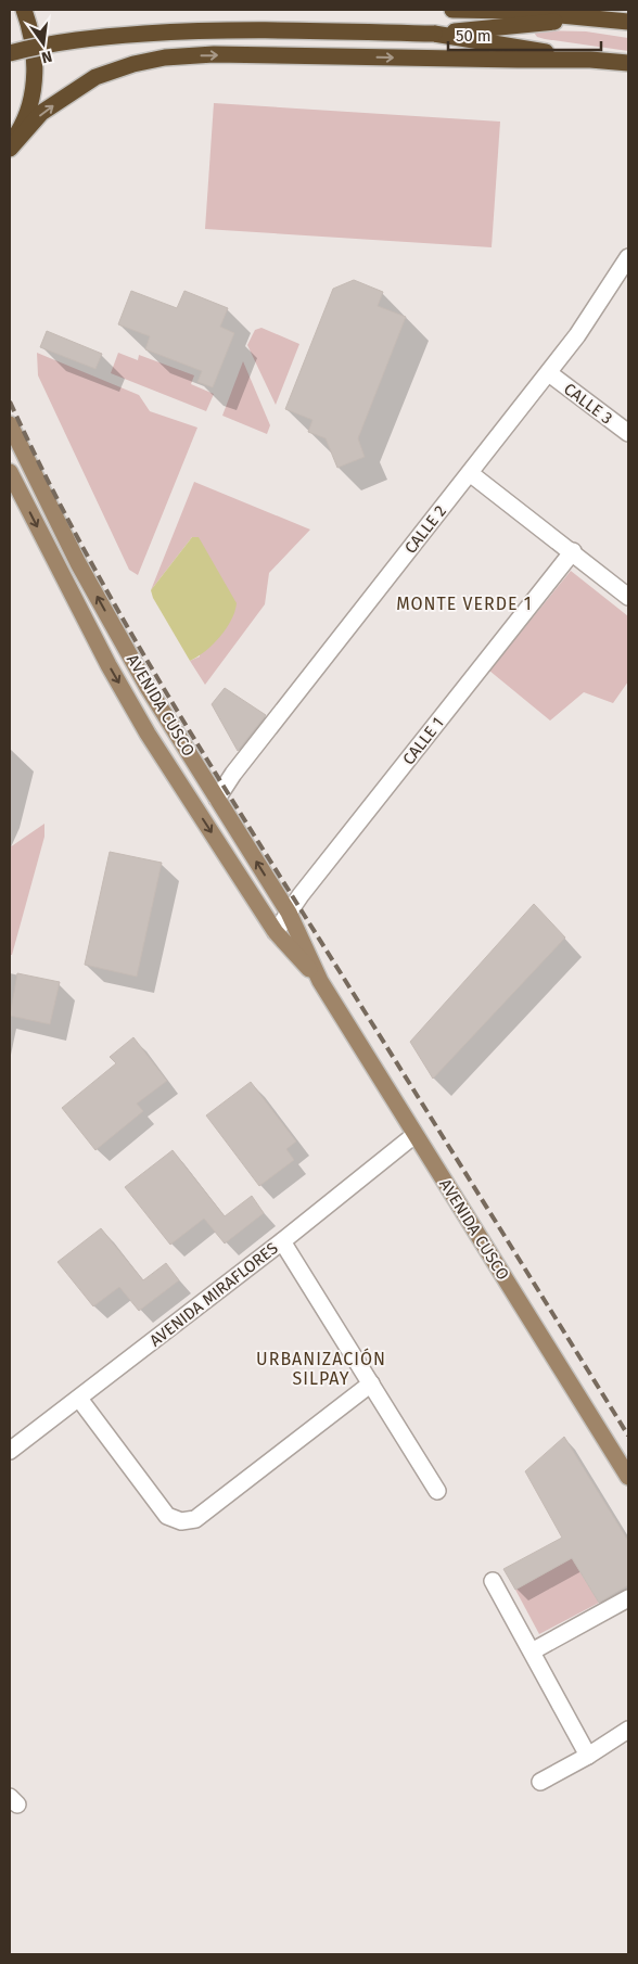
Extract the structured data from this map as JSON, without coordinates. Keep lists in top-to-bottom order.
{
  "streets": {
    "main road": ["AVENIDA CUSCO"],
    "street": [
      "CALLE 3",
      "CALLE 2",
      "CALLE 1",
      "AVENIDA MIRAFLORES"
    ]
  },
  "crossings": [
    ["CALLE 3", "CALLE 2"],
    ["CALLE 2", "AVENIDA CUSCO"],
    ["AVENIDA CUSCO", "CALLE 1"],
    ["AVENIDA CUSCO", "AVENIDA MIRAFLORES"]
  ],
  "districts": ["MONTE VERDE 1", "URBANIZACIÓN SILPAY"],
  "scale_bar": "50 m",
  "north": "bottom"
}
